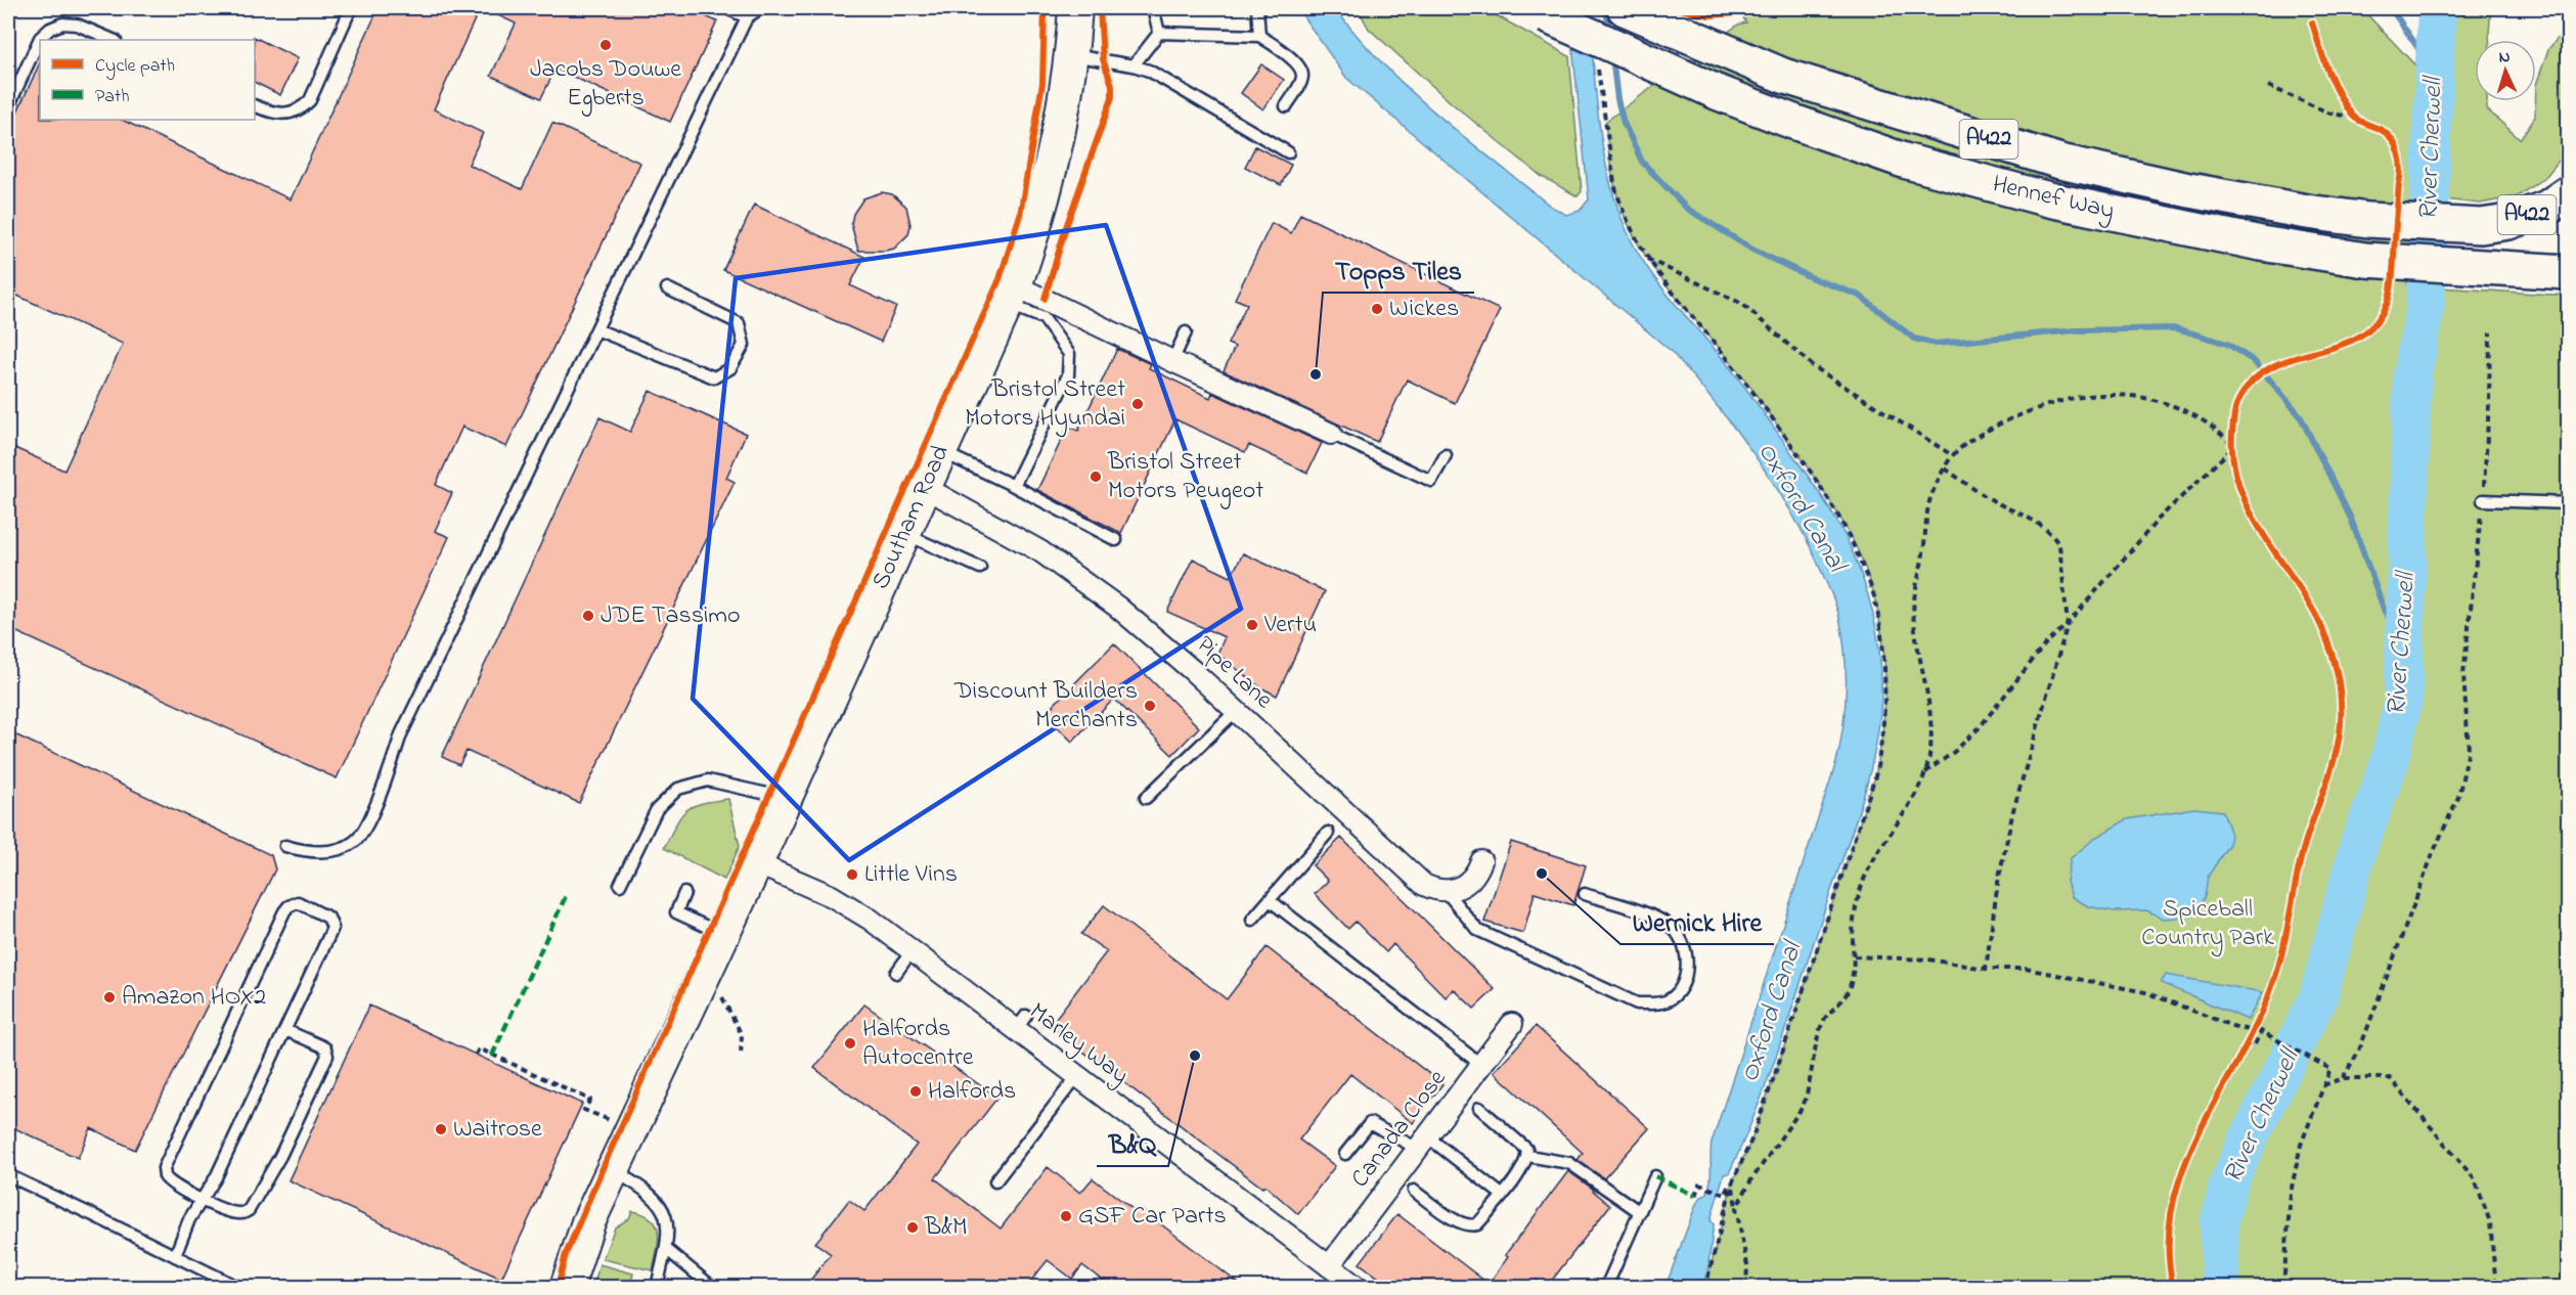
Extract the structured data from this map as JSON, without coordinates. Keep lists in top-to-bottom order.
{
  "streets": {
    "highway": ["A422", "Hennef Way"],
    "main road": ["Southam Road"],
    "street": ["Pipe Lane", "Marley Way", "Canada Close"]
  },
  "crossings": [
    ["Southam Road", "Pipe Lane"],
    ["Southam Road", "Marley Way"],
    ["Marley Way", "Canada Close"]
  ],
  "water": ["River Cherwell", "Oxford Canal"],
  "parks": ["Spiceball Country Park"],
  "places": [
    "Jacobs Douwe Egberts",
    "Wickes",
    "Topps Tiles",
    "Bristol Street Motors Hyundai",
    "Bristol Street Motors Peugeot",
    "JDE Tassimo",
    "Vertu",
    "Discount Builders Merchants",
    "Wernick Hire",
    "Little Vins",
    "Amazon HOX2",
    "Halfords Autocentre",
    "B&Q",
    "Halfords",
    "Waitrose",
    "GSF Car Parts",
    "B&M"
  ],
  "legend": ["Cycle path", "Path"],
  "north": "top"
}
